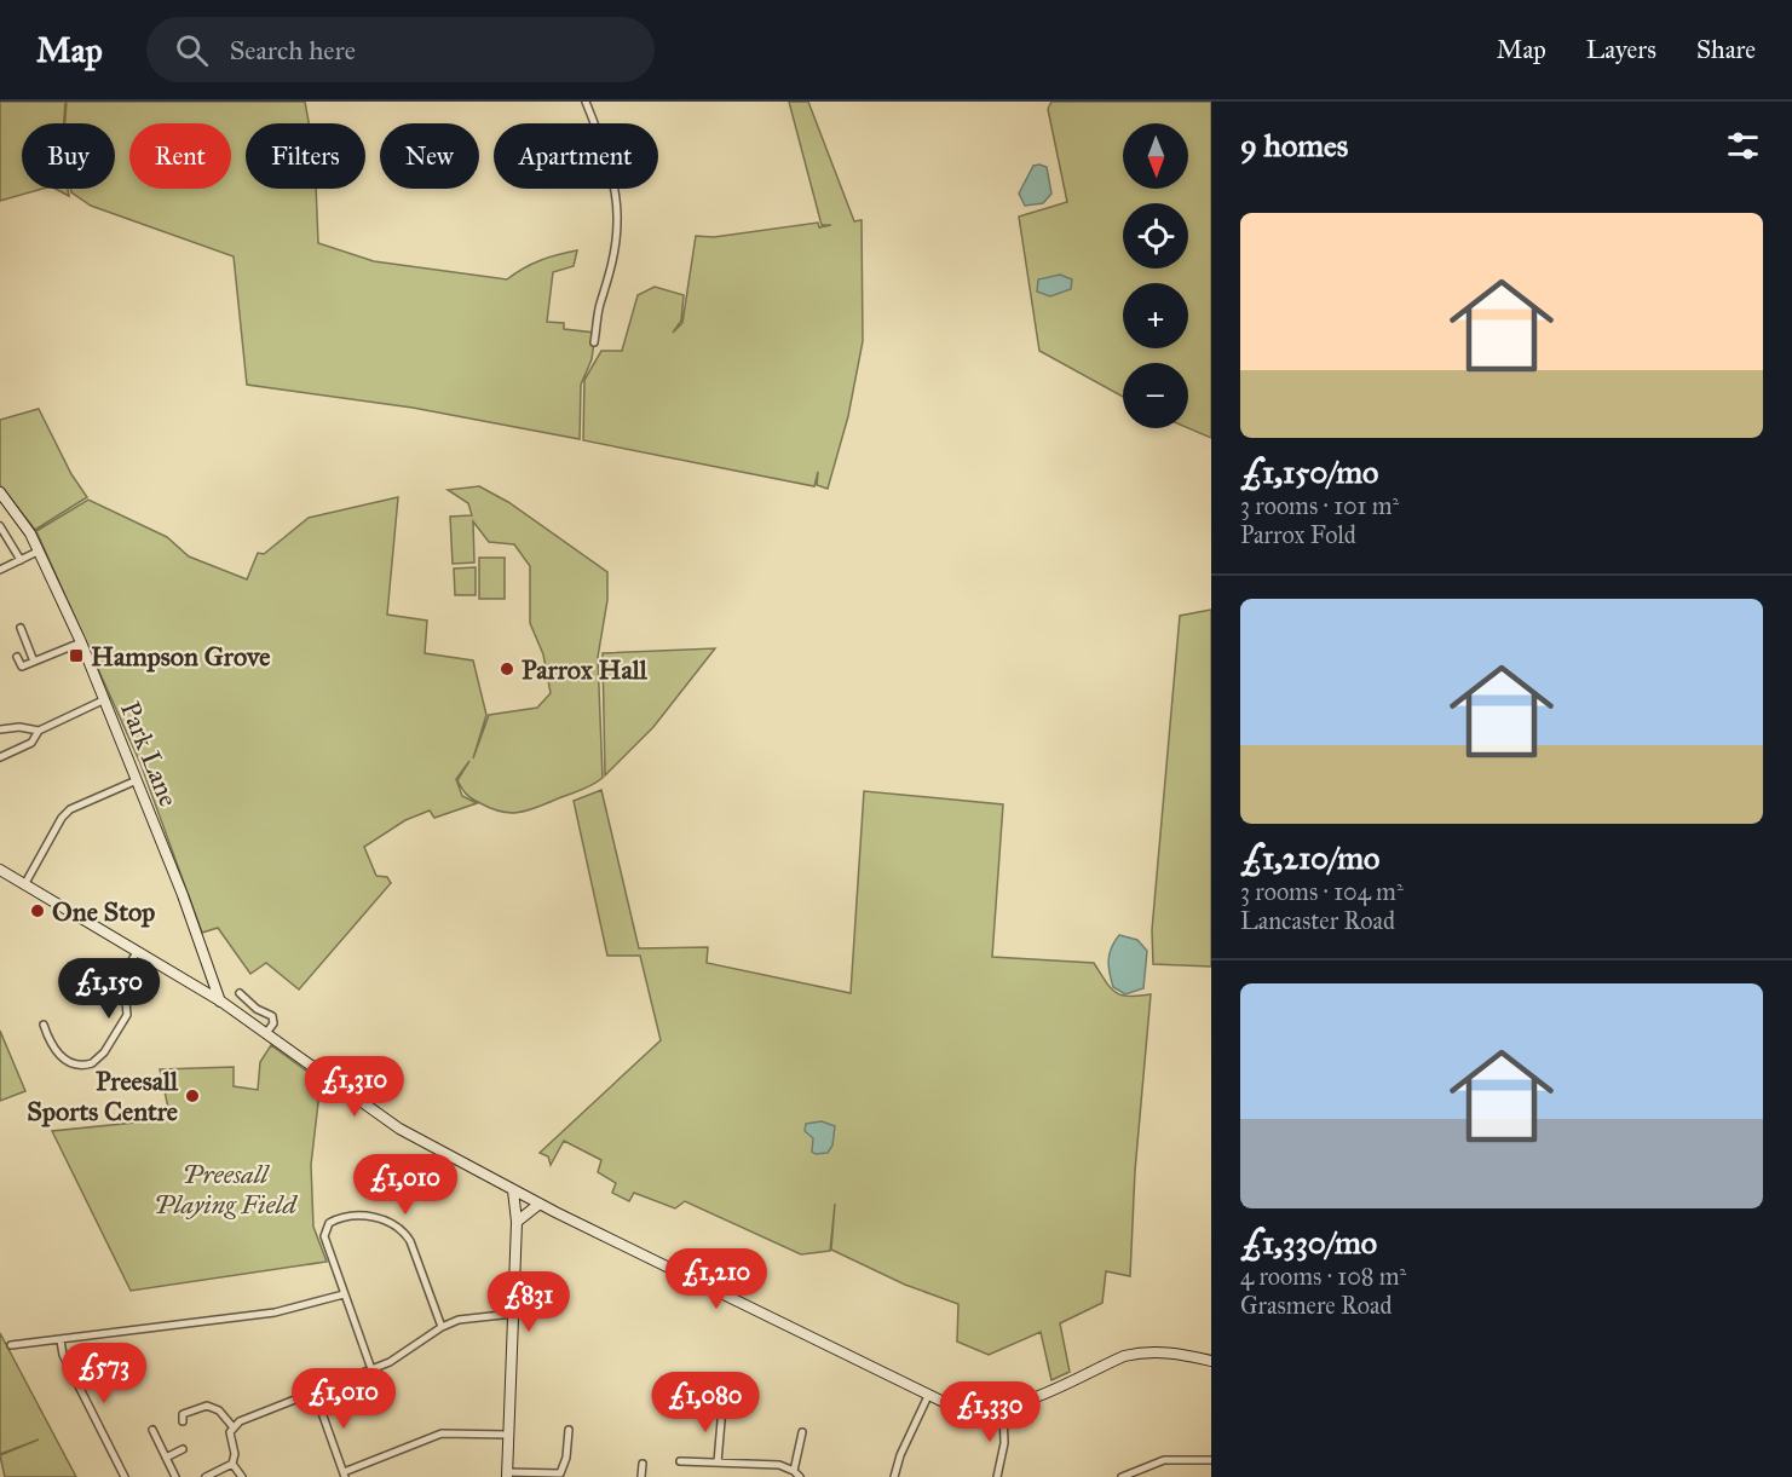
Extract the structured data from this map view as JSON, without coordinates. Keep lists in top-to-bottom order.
{
  "streets": {
    "main road": ["Park Lane"]
  },
  "parks": ["Preesall Playing Field"],
  "places": {
    "transit": ["Hampson Grove"],
    "other": ["Parrox Hall", "One Stop", "Preesall Sports Centre"]
  },
  "north": "bottom",
  "page": {
    "header": "Map",
    "search": "Search here",
    "nav": ["Map", "Layers", "Share"],
    "heading": "9 homes",
    "map_buttons": ["+", "−"],
    "chip": [
      "Buy",
      "Rent",
      "Filters",
      "New",
      "Apartment"
    ],
    "list": [
      {
        "name": "£1,150/mo",
        "note": "3 rooms · 101 m² · Parrox Fold"
      },
      {
        "name": "£1,210/mo",
        "note": "3 rooms · 104 m² · Lancaster Road"
      },
      {
        "name": "£1,330/mo",
        "note": "4 rooms · 108 m² · Grasmere Road"
      }
    ],
    "price": [
      "£1,150",
      "£1,310",
      "£1,010",
      "£1,210",
      "£831",
      "£573",
      "£1,010",
      "£1,080",
      "£1,330"
    ]
  }
}
